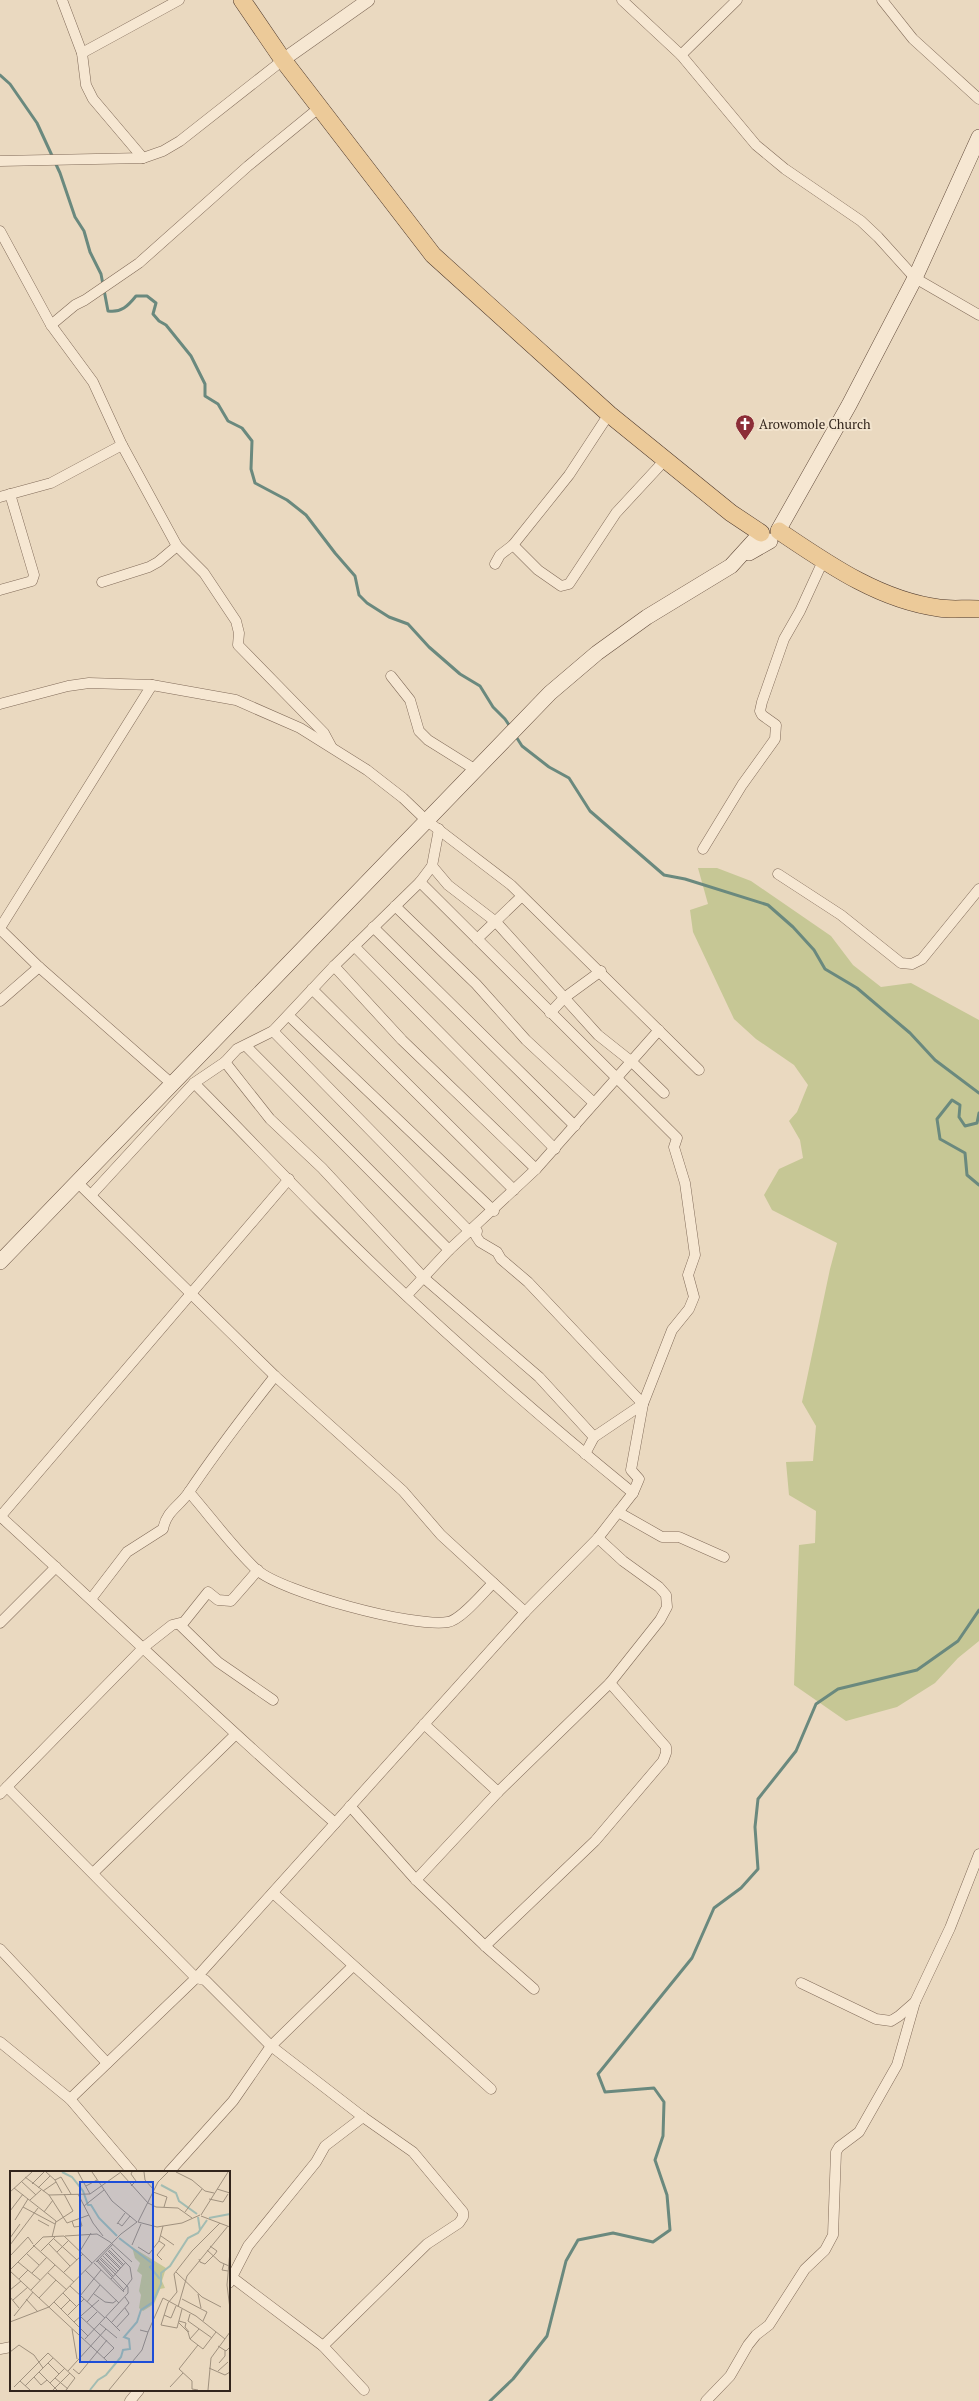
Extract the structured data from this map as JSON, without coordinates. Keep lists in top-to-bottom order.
{
  "places": {
    "church": ["Arowomole Church"]
  }
}
